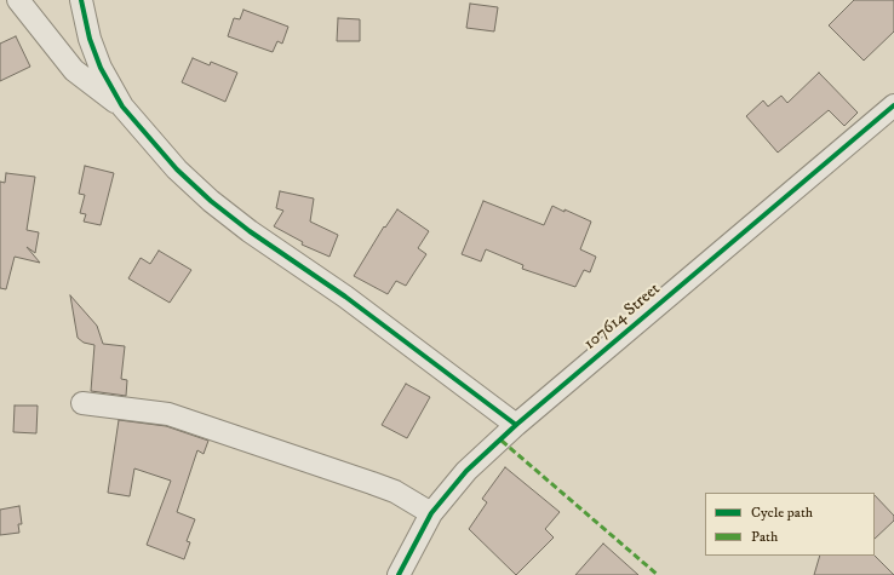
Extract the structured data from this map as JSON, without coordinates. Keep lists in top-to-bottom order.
{
  "streets": {
    "street": ["107614 Street"]
  },
  "legend": ["Cycle path", "Path"]
}
